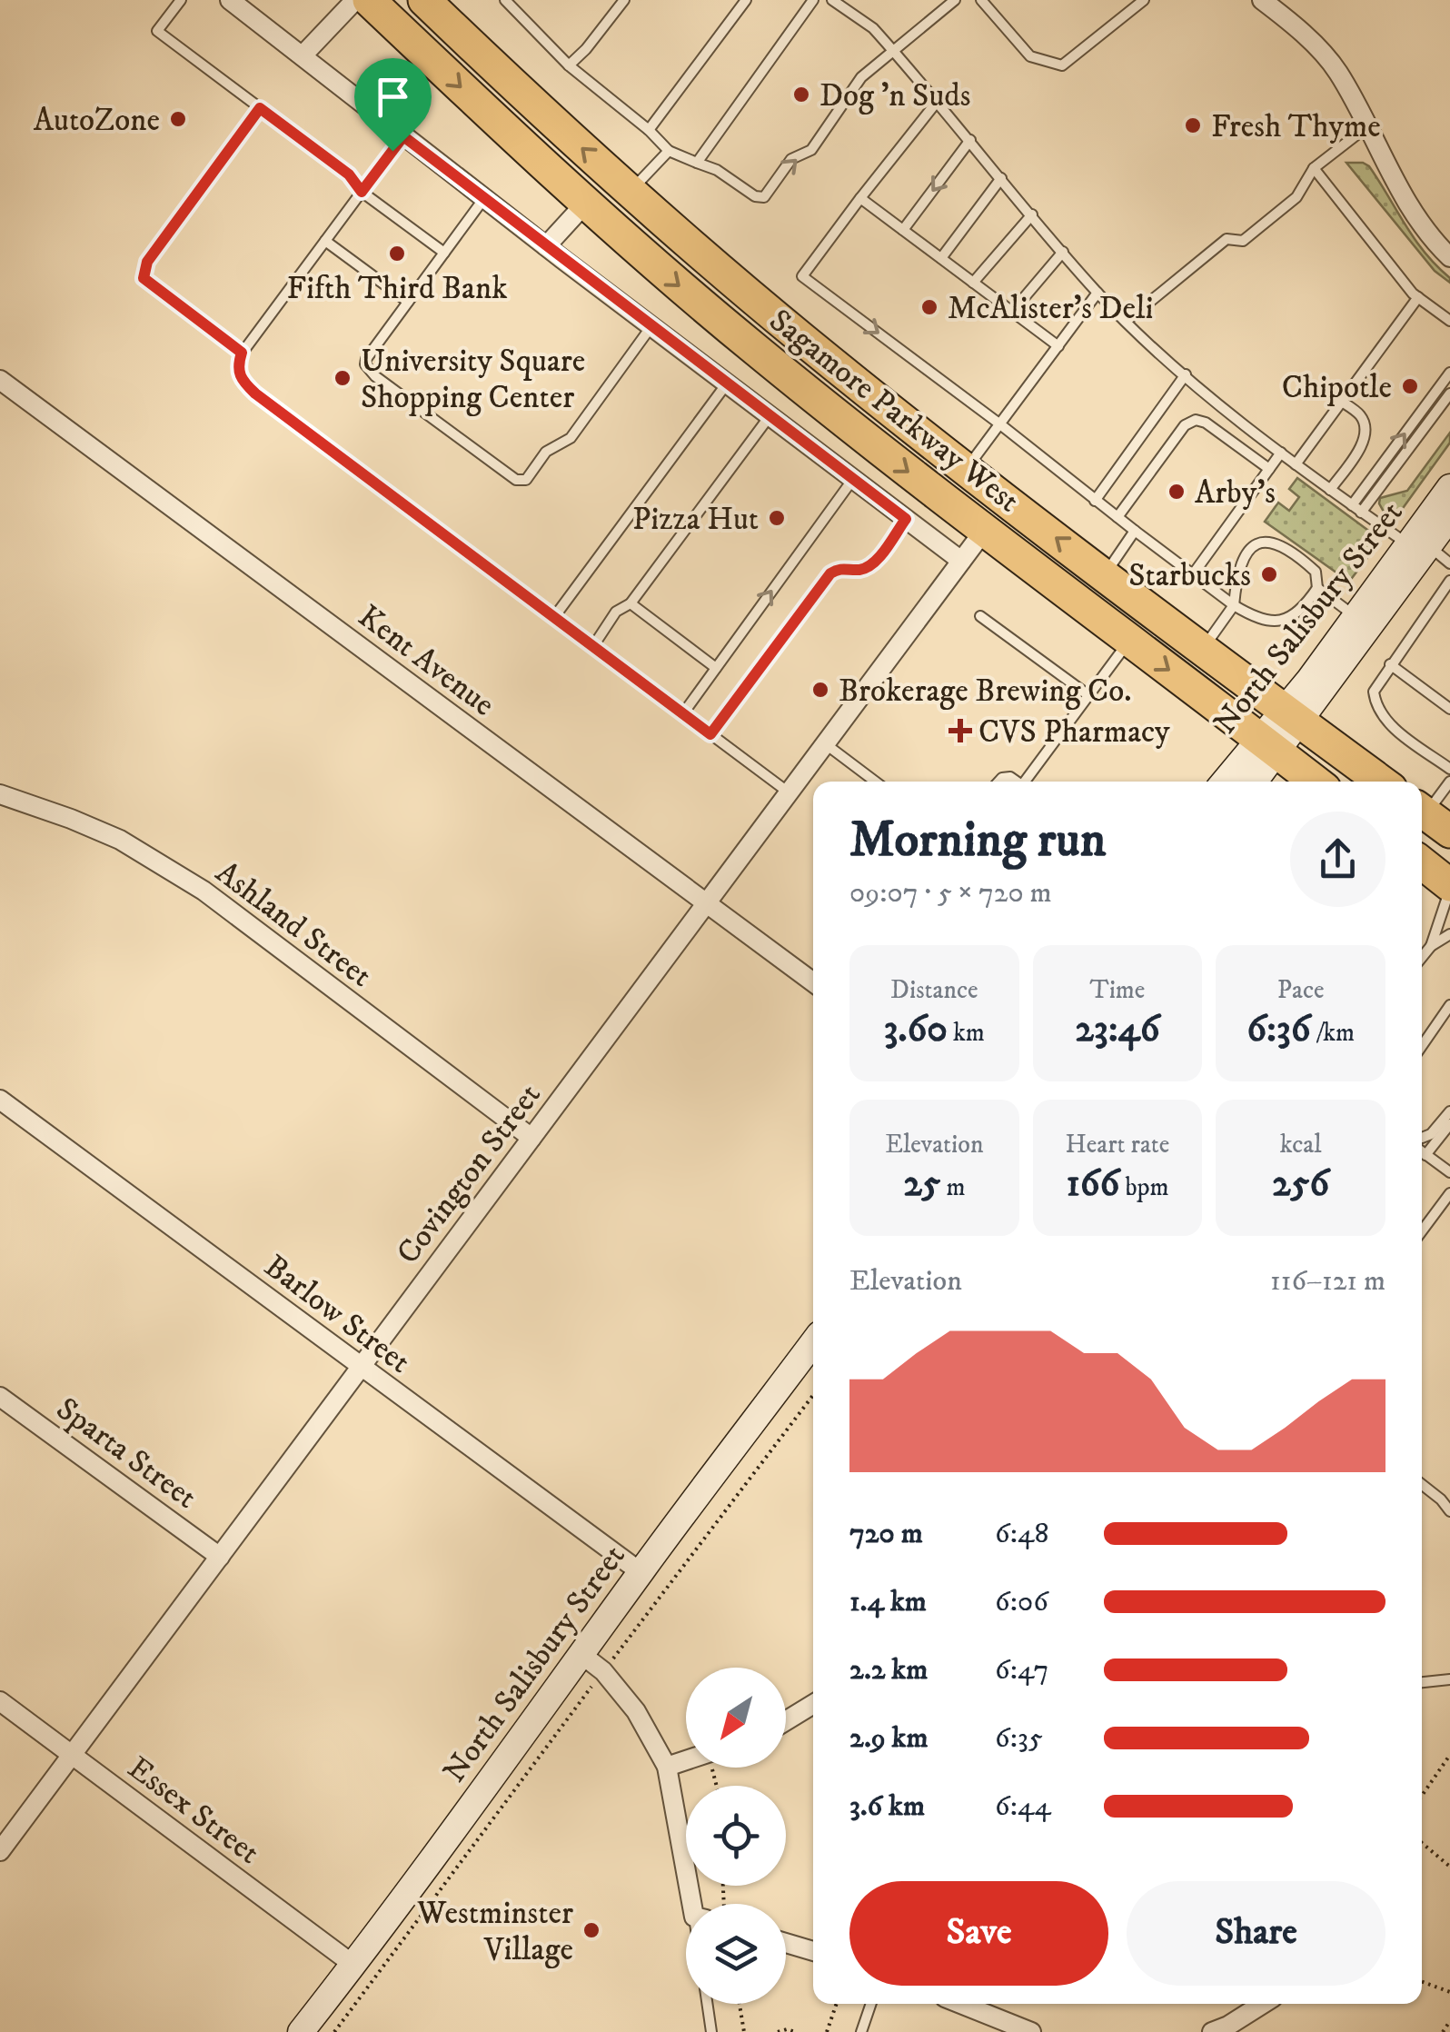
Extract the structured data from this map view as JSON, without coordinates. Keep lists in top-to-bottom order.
{
  "streets": {
    "highway": ["Sagamore Parkway West"],
    "street": [
      "North Salisbury Street",
      "Kent Avenue",
      "Ashland Street",
      "Covington Street",
      "Barlow Street",
      "Sparta Street",
      "Essex Street"
    ]
  },
  "crossings": [
    ["Sagamore Parkway West", "North Salisbury Street"],
    ["Sagamore Parkway West", "Covington Street"],
    ["North Salisbury Street", "Barlow Street"],
    ["North Salisbury Street", "Essex Street"],
    ["Kent Avenue", "Covington Street"],
    ["Ashland Street", "Covington Street"],
    ["Covington Street", "Barlow Street"],
    ["Covington Street", "Sparta Street"],
    ["Covington Street", "Essex Street"]
  ],
  "places": {
    "other": [
      "Dog 'n Suds",
      "AutoZone",
      "Fresh Thyme",
      "Fifth Third Bank",
      "McAlister's Deli",
      "University Square Shopping Center",
      "Chipotle",
      "Arby's",
      "Pizza Hut",
      "Starbucks",
      "Brokerage Brewing Co.",
      "Westminster Village"
    ],
    "health": ["CVS Pharmacy"]
  },
  "north": "bottom left",
  "page": {
    "heading": ["Morning run", "09:07 · 5 × 720 m"],
    "stats": [
      ["Distance", "3.60 km"],
      ["Time", "23:46"],
      ["Pace", "6:36 /km"],
      ["Elevation", "25 m"],
      ["Heart rate", "166 bpm"],
      ["kcal", "256"]
    ],
    "chart": ["Elevation", "116–121 m"],
    "list": [
      {
        "name": "720 m",
        "note": "6:48"
      },
      {
        "name": "1.4 km",
        "note": "6:06"
      },
      {
        "name": "2.2 km",
        "note": "6:47"
      },
      {
        "name": "2.9 km",
        "note": "6:35"
      },
      {
        "name": "3.6 km",
        "note": "6:44"
      }
    ],
    "buttons": ["Save", "Share"]
  }
}
